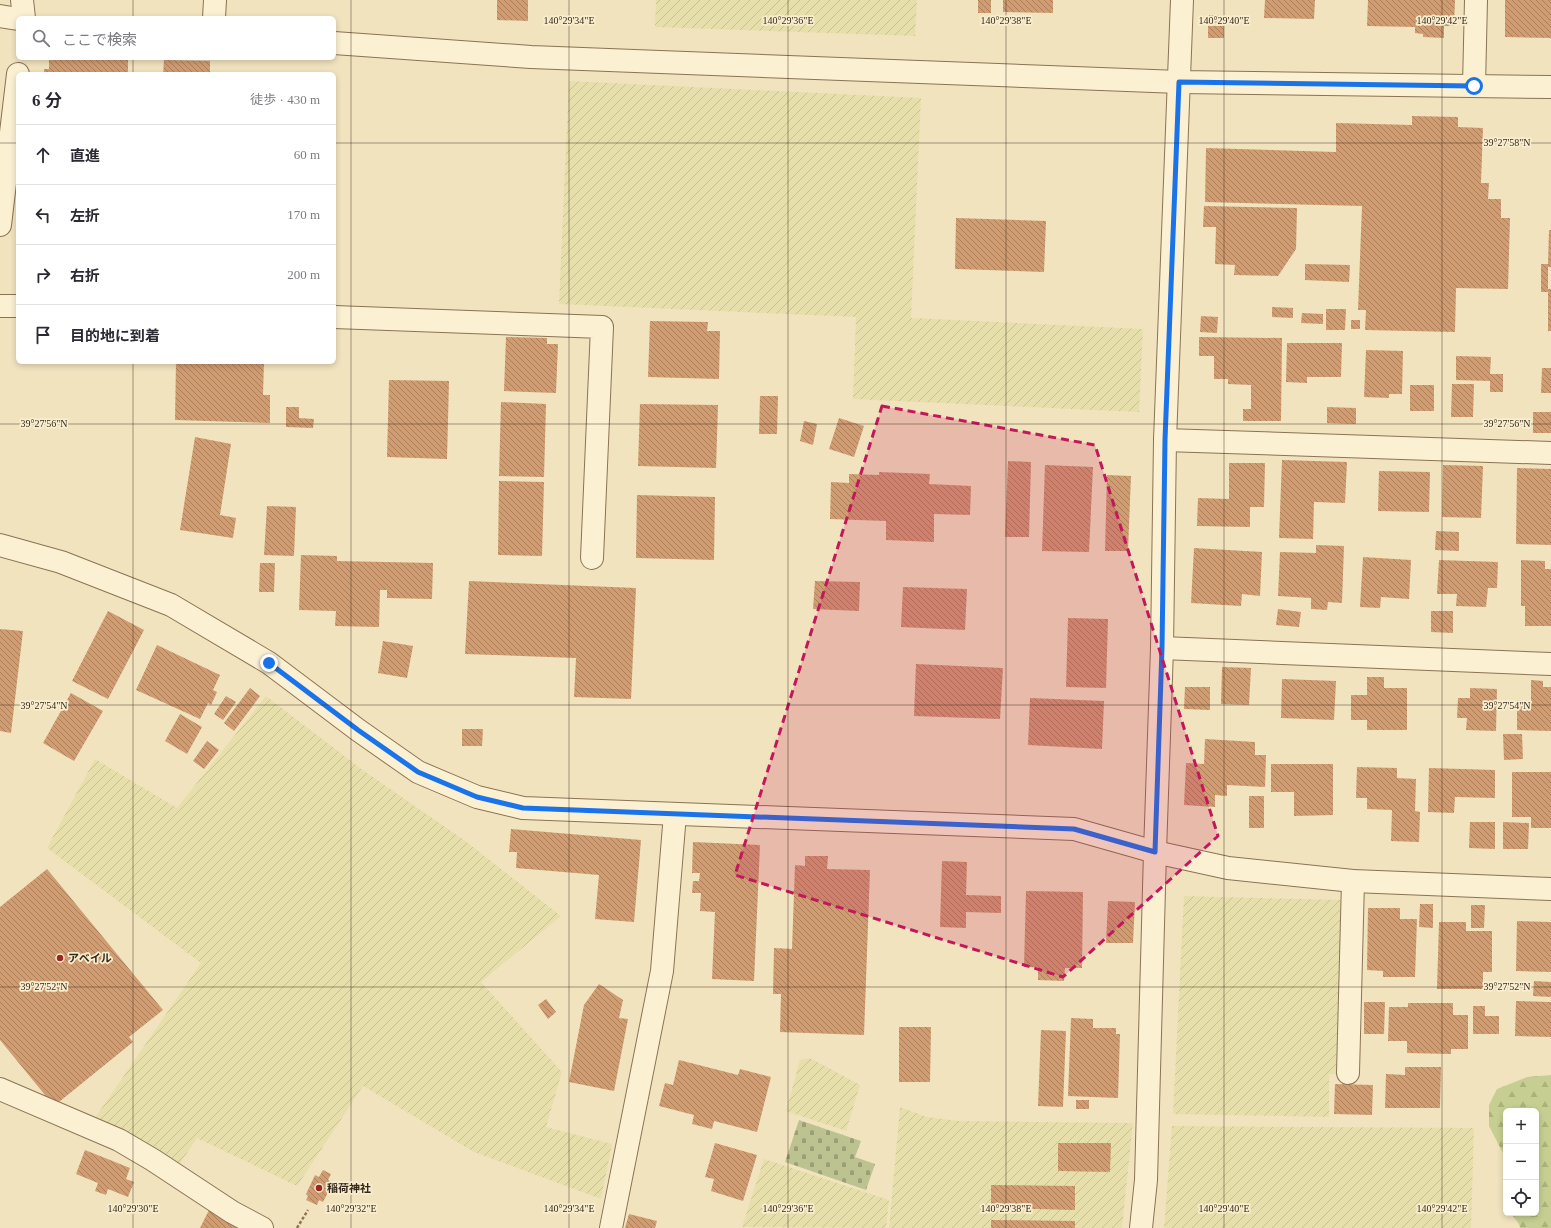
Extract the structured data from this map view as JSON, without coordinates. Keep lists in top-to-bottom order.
{
  "places": ["アベイル", "稲荷神社"],
  "page": {
    "search": "ここで検索",
    "heading": ["6 分", "徒歩 · 430 m"],
    "list": [
      ["直進", "60 m"],
      ["左折", "170 m"],
      ["右折", "200 m"],
      "目的地に到着"
    ],
    "map_buttons": ["+", "−"]
  },
  "coordinates": [
    "140°29'34\"E",
    "140°29'36\"E",
    "140°29'38\"E",
    "140°29'40\"E",
    "140°29'42\"E",
    "39°27'58\"N",
    "39°27'56\"N",
    "39°27'54\"N",
    "39°27'52\"N",
    "140°29'30\"E",
    "140°29'32\"E"
  ]
}
